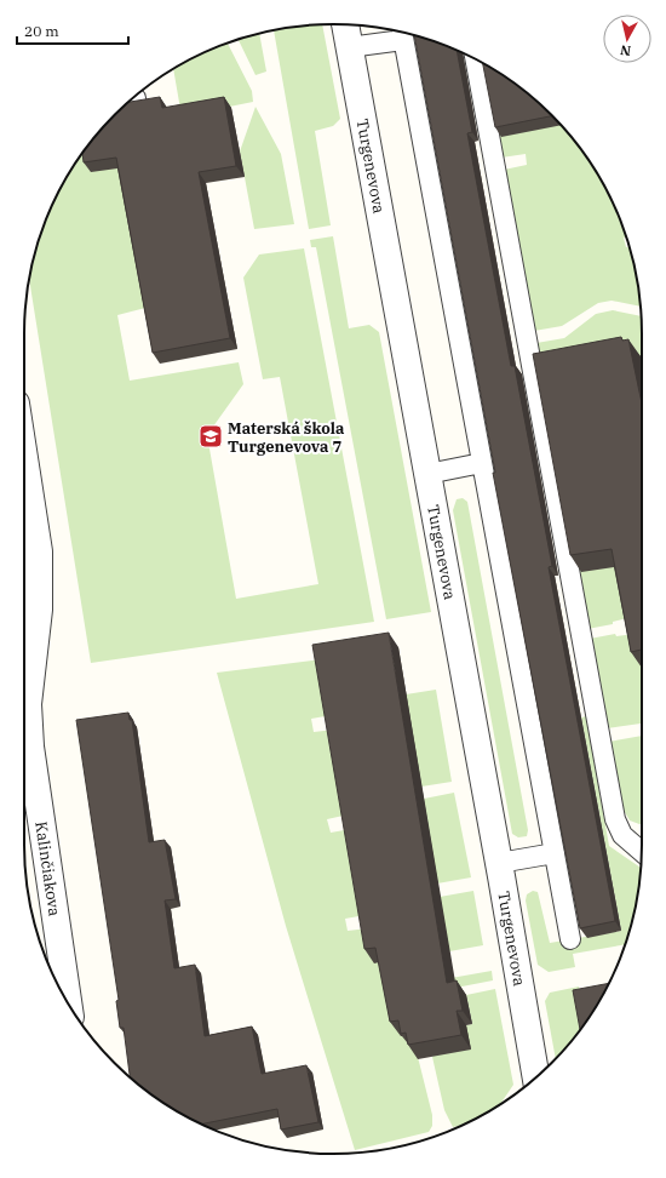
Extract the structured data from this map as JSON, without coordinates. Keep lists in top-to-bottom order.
{
  "streets": {
    "street": ["Turgenevova", "Kalinčiakova"]
  },
  "places": {
    "school or university": ["Materská škola Turgenevova 7"]
  },
  "scale_bar": "20 m",
  "north": "bottom"
}
